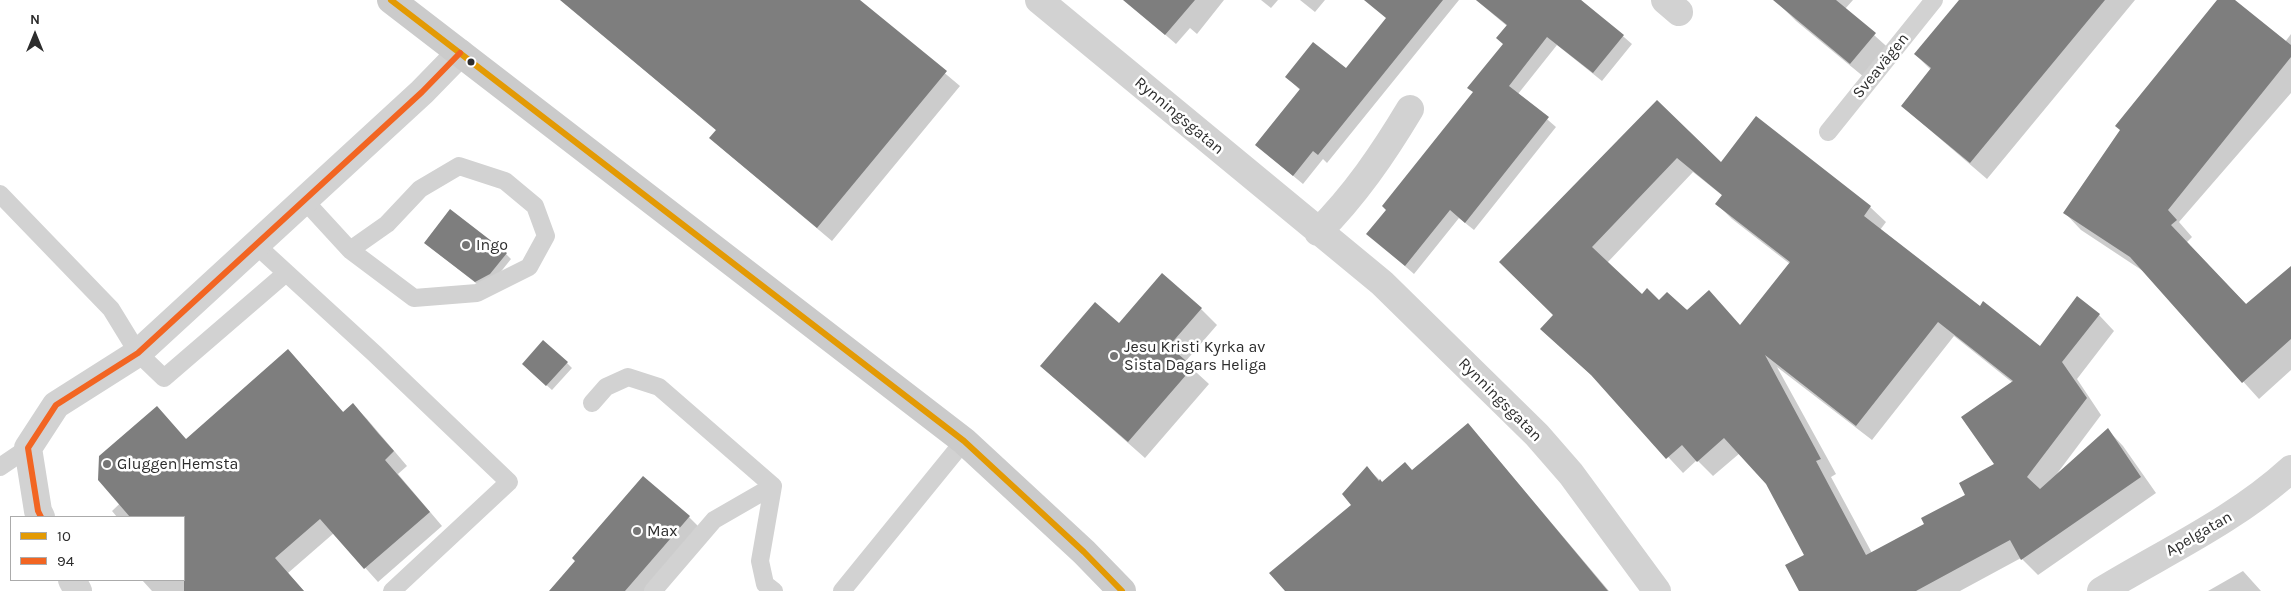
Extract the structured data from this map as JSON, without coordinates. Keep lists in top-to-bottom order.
{
  "streets": {
    "street": ["Rynningsgatan", "Apelgatan"],
    "lane": ["Sveavägen"]
  },
  "places": [
    "Ingo",
    "Jesu Kristi Kyrka av Sista Dagars Heliga",
    "Gluggen Hemsta",
    "Max"
  ],
  "lines": ["transit line 10", "transit line 94"],
  "legend": ["10", "94"],
  "north": "top"
}
